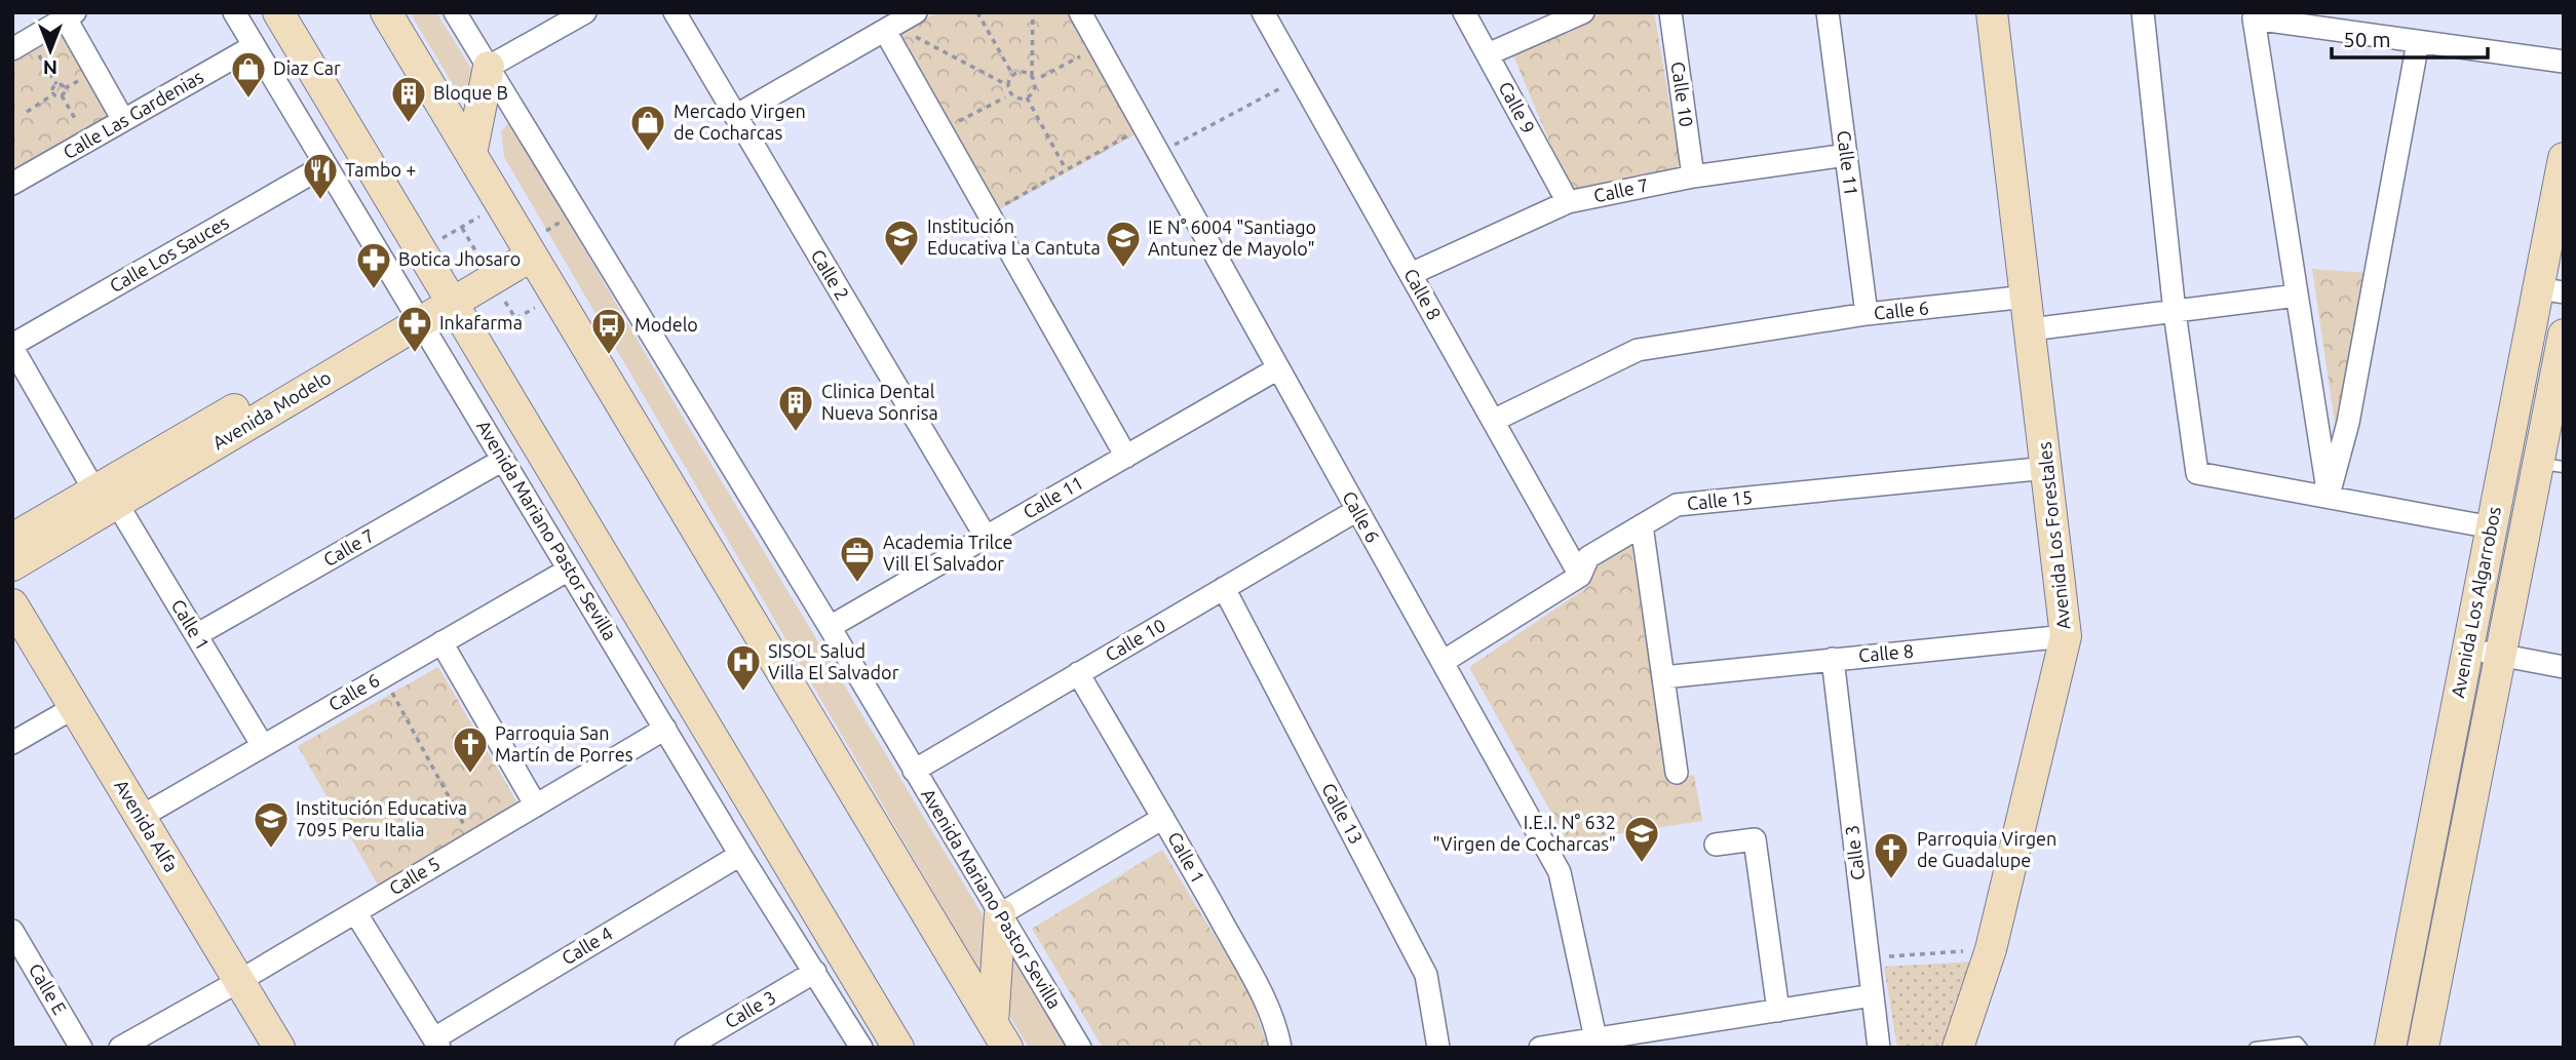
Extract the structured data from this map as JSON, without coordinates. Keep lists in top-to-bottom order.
{
  "streets": {
    "street": [
      "Calle 10",
      "Calle 9",
      "Calle Las Gardenias",
      "Calle 11",
      "Calle 7",
      "Calle Los Sauces",
      "Calle 2",
      "Calle 8",
      "Calle 6",
      "Avenida Modelo",
      "Calle 15",
      "Avenida Mariano Pastor Sevilla",
      "Avenida Los Forestales",
      "Avenida Los Algarrobos",
      "Calle 1",
      "Calle 13",
      "Avenida Alfa",
      "Calle 3",
      "Calle 5",
      "Calle 4",
      "Calle E"
    ]
  },
  "crossings": [
    ["Calle 10", "Calle 7"],
    ["Calle 10", "Calle 6"],
    ["Calle 10", "Avenida Mariano Pastor Sevilla"],
    ["Calle 10", "Calle 1"],
    ["Calle 10", "Calle 13"],
    ["Calle 9", "Calle 7"],
    ["Calle Las Gardenias", "Avenida Mariano Pastor Sevilla"],
    ["Calle 11", "Calle 7"],
    ["Calle 11", "Calle 2"],
    ["Calle 11", "Calle 6"],
    ["Calle 11", "Avenida Mariano Pastor Sevilla"],
    ["Calle 7", "Calle 8"],
    ["Calle 7", "Avenida Mariano Pastor Sevilla"],
    ["Calle 7", "Calle 1"],
    ["Calle Los Sauces", "Avenida Mariano Pastor Sevilla"],
    ["Calle Los Sauces", "Calle 1"],
    ["Calle 8", "Calle 6"],
    ["Calle 8", "Calle 15"],
    ["Calle 8", "Avenida Los Forestales"],
    ["Calle 8", "Calle 3"],
    ["Calle 6", "Calle 15"],
    ["Calle 6", "Avenida Mariano Pastor Sevilla"],
    ["Calle 6", "Avenida Los Forestales"],
    ["Calle 6", "Calle 1"],
    ["Calle 6", "Avenida Alfa"],
    ["Avenida Modelo", "Avenida Mariano Pastor Sevilla"],
    ["Avenida Modelo", "Calle 1"],
    ["Calle 15", "Avenida Los Forestales"],
    ["Avenida Mariano Pastor Sevilla", "Calle 3"],
    ["Avenida Mariano Pastor Sevilla", "Calle 5"],
    ["Avenida Mariano Pastor Sevilla", "Calle 4"],
    ["Avenida Alfa", "Calle 5"]
  ],
  "places": {
    "shop": ["Diaz Car", "Mercado Virgen de Cocharcas"],
    "building": ["Bloque B", "Clinica Dental Nueva Sonrisa"],
    "restaurant": ["Tambo +"],
    "school or university": [
      "Institución Educativa La Cantuta",
      "IE N° 6004 \"Santiago Antunez de Mayolo\"",
      "Institución Educativa 7095 Peru Italia",
      "I.E.I. N° 632 \"Virgen de Cocharcas\""
    ],
    "pharmacy": ["Botica Jhosaro", "Inkafarma"],
    "bus stop": ["Modelo"],
    "office": ["Academia Trilce Vill El Salvador"],
    "hospital": ["SISOL Salud Villa El Salvador"],
    "church": ["Parroquia San Martín de Porres", "Parroquia Virgen de Guadalupe"]
  },
  "scale_bar": "50 m",
  "north": "bottom"
}
